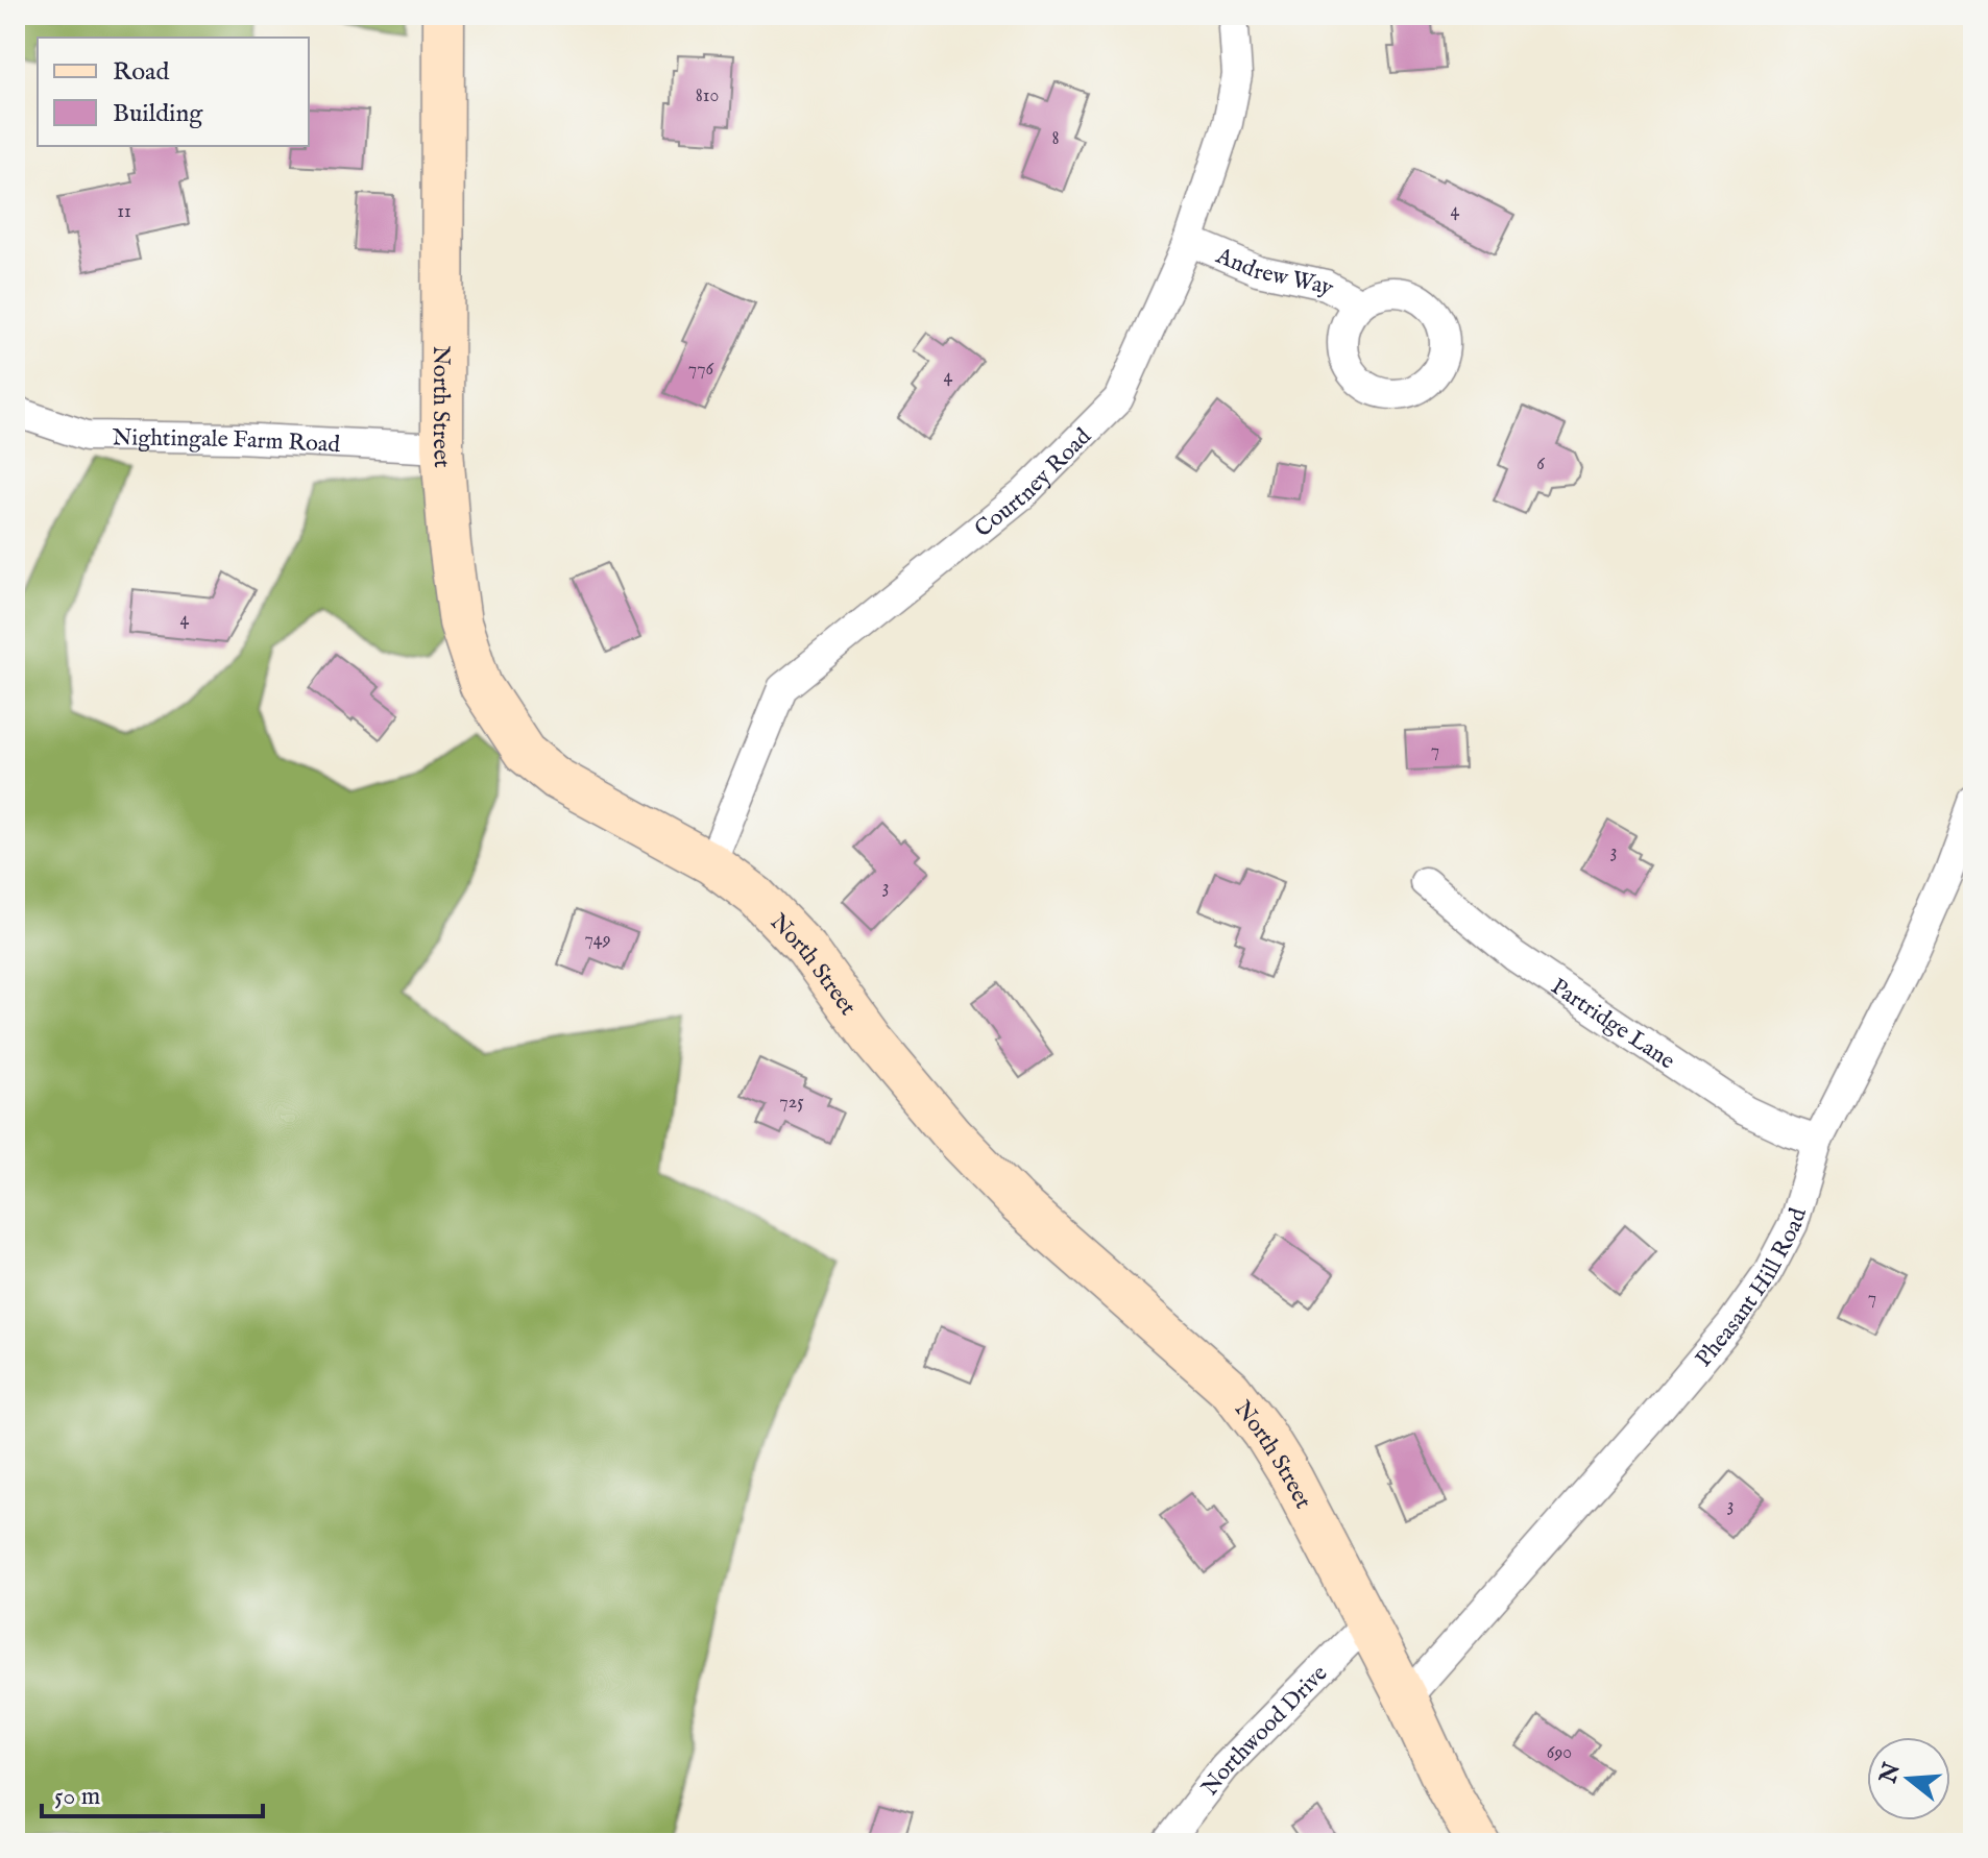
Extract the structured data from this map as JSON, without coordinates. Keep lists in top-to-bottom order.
{
  "streets": {
    "street": [
      "Andrew Way",
      "North Street",
      "Nightingale Farm Road",
      "Courtney Road",
      "Partridge Lane",
      "Pheasant Hill Road",
      "Northwood Drive"
    ]
  },
  "crossings": [
    ["Andrew Way", "Courtney Road"],
    ["North Street", "Nightingale Farm Road"],
    ["North Street", "Courtney Road"],
    ["North Street", "Pheasant Hill Road"],
    ["North Street", "Northwood Drive"],
    ["Partridge Lane", "Pheasant Hill Road"]
  ],
  "house_numbers": [
    "810",
    "8",
    "4",
    "11",
    "776",
    "4",
    "6",
    "4",
    "7",
    "3",
    "3",
    "749",
    "725",
    "7",
    "3",
    "690"
  ],
  "legend": ["Road", "Building"],
  "scale_bar": "50 m",
  "north": "left"
}
